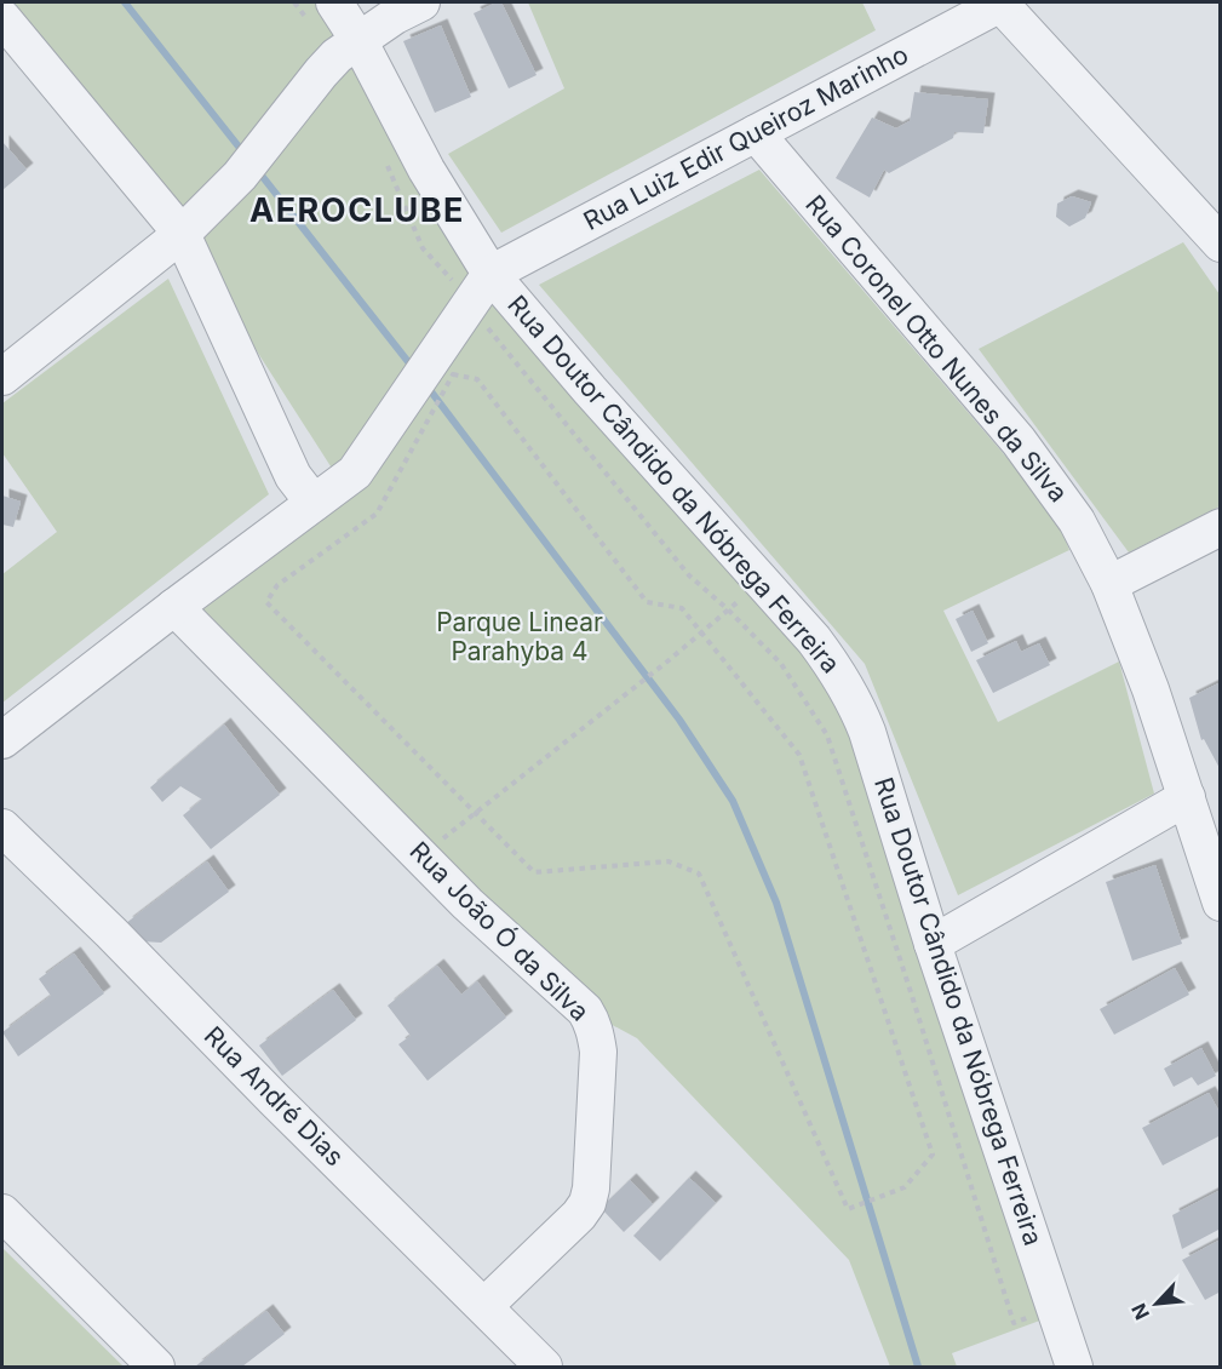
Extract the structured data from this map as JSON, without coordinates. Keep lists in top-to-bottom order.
{
  "streets": {
    "street": [
      "Rua Luiz Edir Queiroz Marinho",
      "Rua Coronel Otto Nunes da Silva",
      "Rua Doutor Cândido da Nóbrega Ferreira",
      "Rua João Ó da Silva",
      "Rua André Dias"
    ]
  },
  "crossings": [
    ["Rua Luiz Edir Queiroz Marinho", "Rua Coronel Otto Nunes da Silva"],
    ["Rua Luiz Edir Queiroz Marinho", "Rua Doutor Cândido da Nóbrega Ferreira"],
    ["Rua João Ó da Silva", "Rua André Dias"]
  ],
  "districts": ["AEROCLUBE"],
  "parks": ["Parque Linear Parahyba 4"],
  "north": "bottom left"
}
